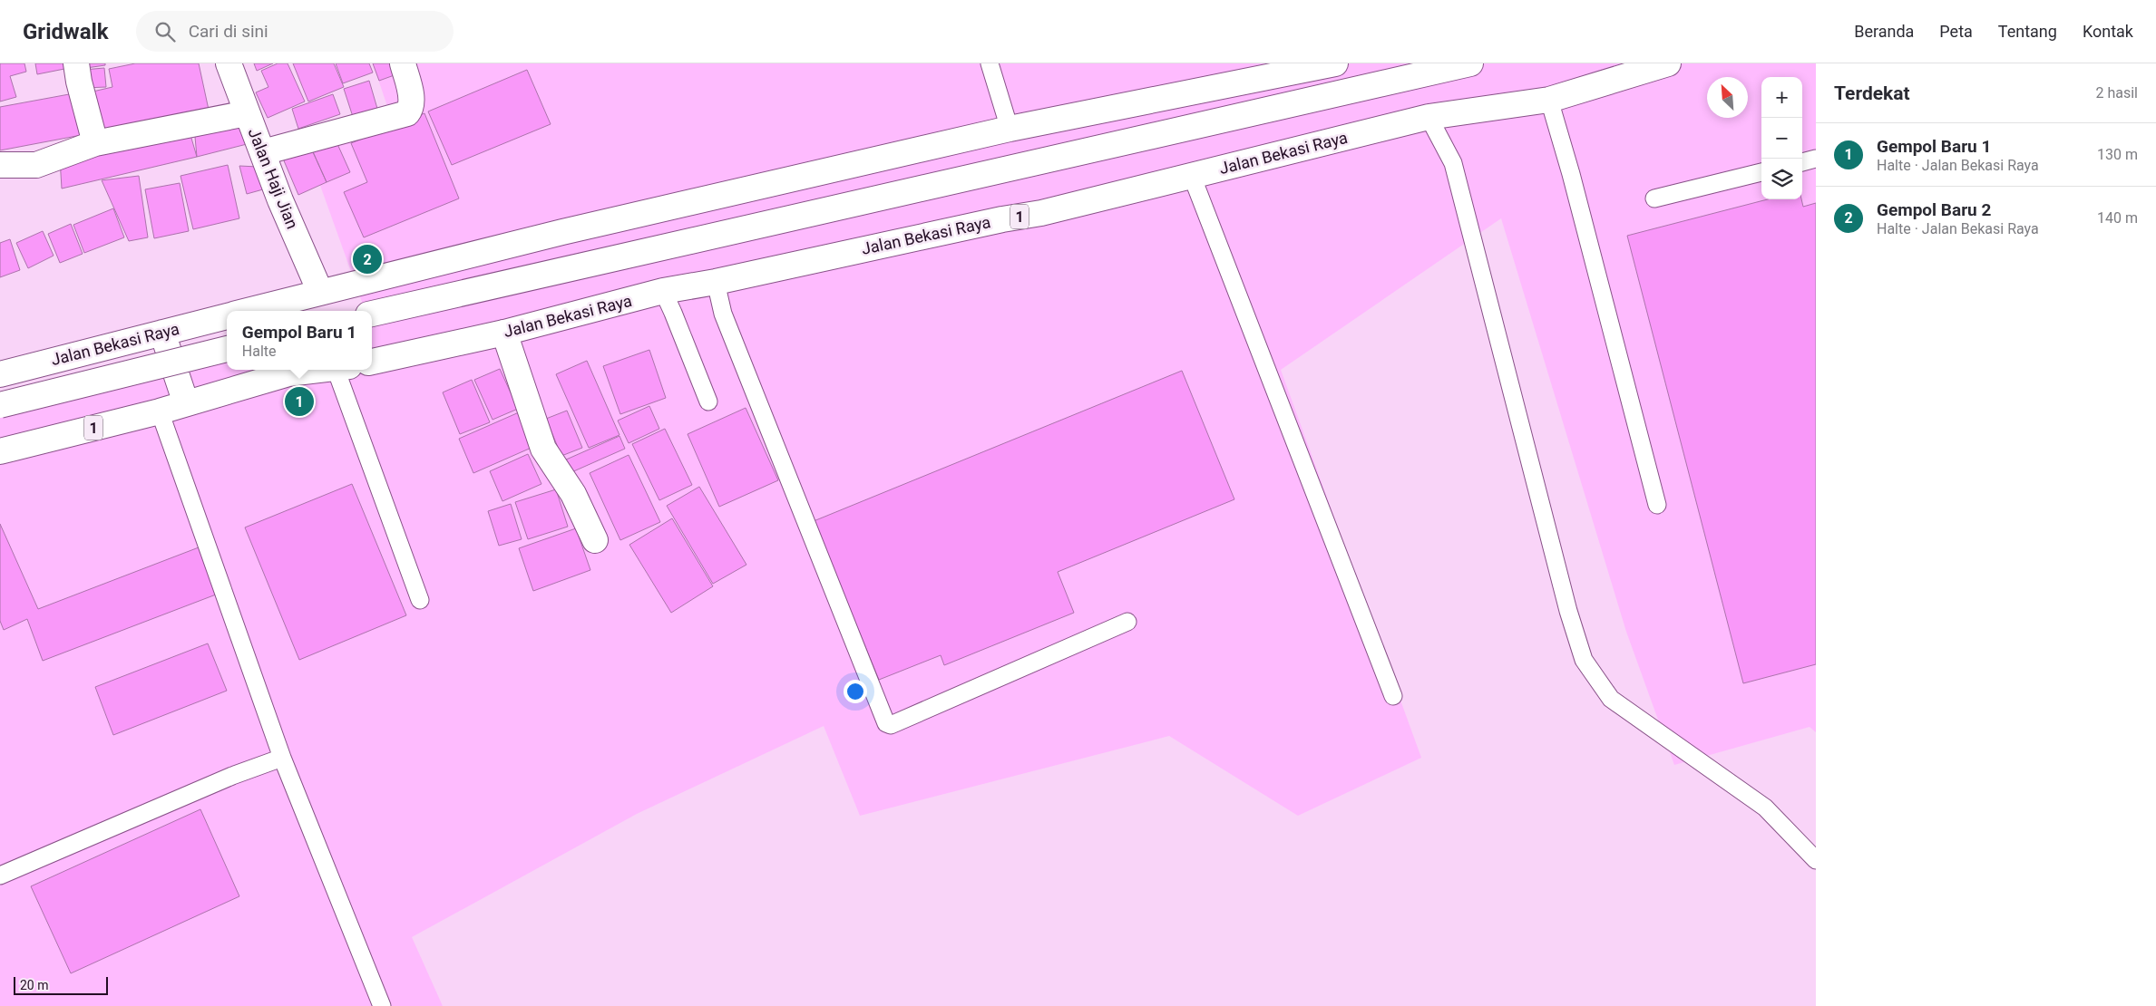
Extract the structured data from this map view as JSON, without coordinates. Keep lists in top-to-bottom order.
{
  "streets": {
    "main road": ["Jalan Bekasi Raya", "Jalan Haji Jian", "1"]
  },
  "crossings": [
    ["Jalan Bekasi Raya", "Jalan Haji Jian"]
  ],
  "scale_bar": "20 m",
  "north": "top left",
  "page": {
    "header": "Gridwalk",
    "search": "Cari di sini",
    "nav": [
      "Beranda",
      "Peta",
      "Tentang",
      "Kontak"
    ],
    "heading": ["Terdekat", "2 hasil"],
    "map_buttons": ["+", "−"],
    "list": [
      {
        "mark": "1",
        "name": "Gempol Baru 1",
        "note": "Halte · Jalan Bekasi Raya",
        "value": "130 m"
      },
      {
        "mark": "2",
        "name": "Gempol Baru 2",
        "note": "Halte · Jalan Bekasi Raya",
        "value": "140 m"
      }
    ],
    "pins": ["2", "1"],
    "popup": ["Gempol Baru 1", "Halte"],
    "scale": "20 m"
  }
}
